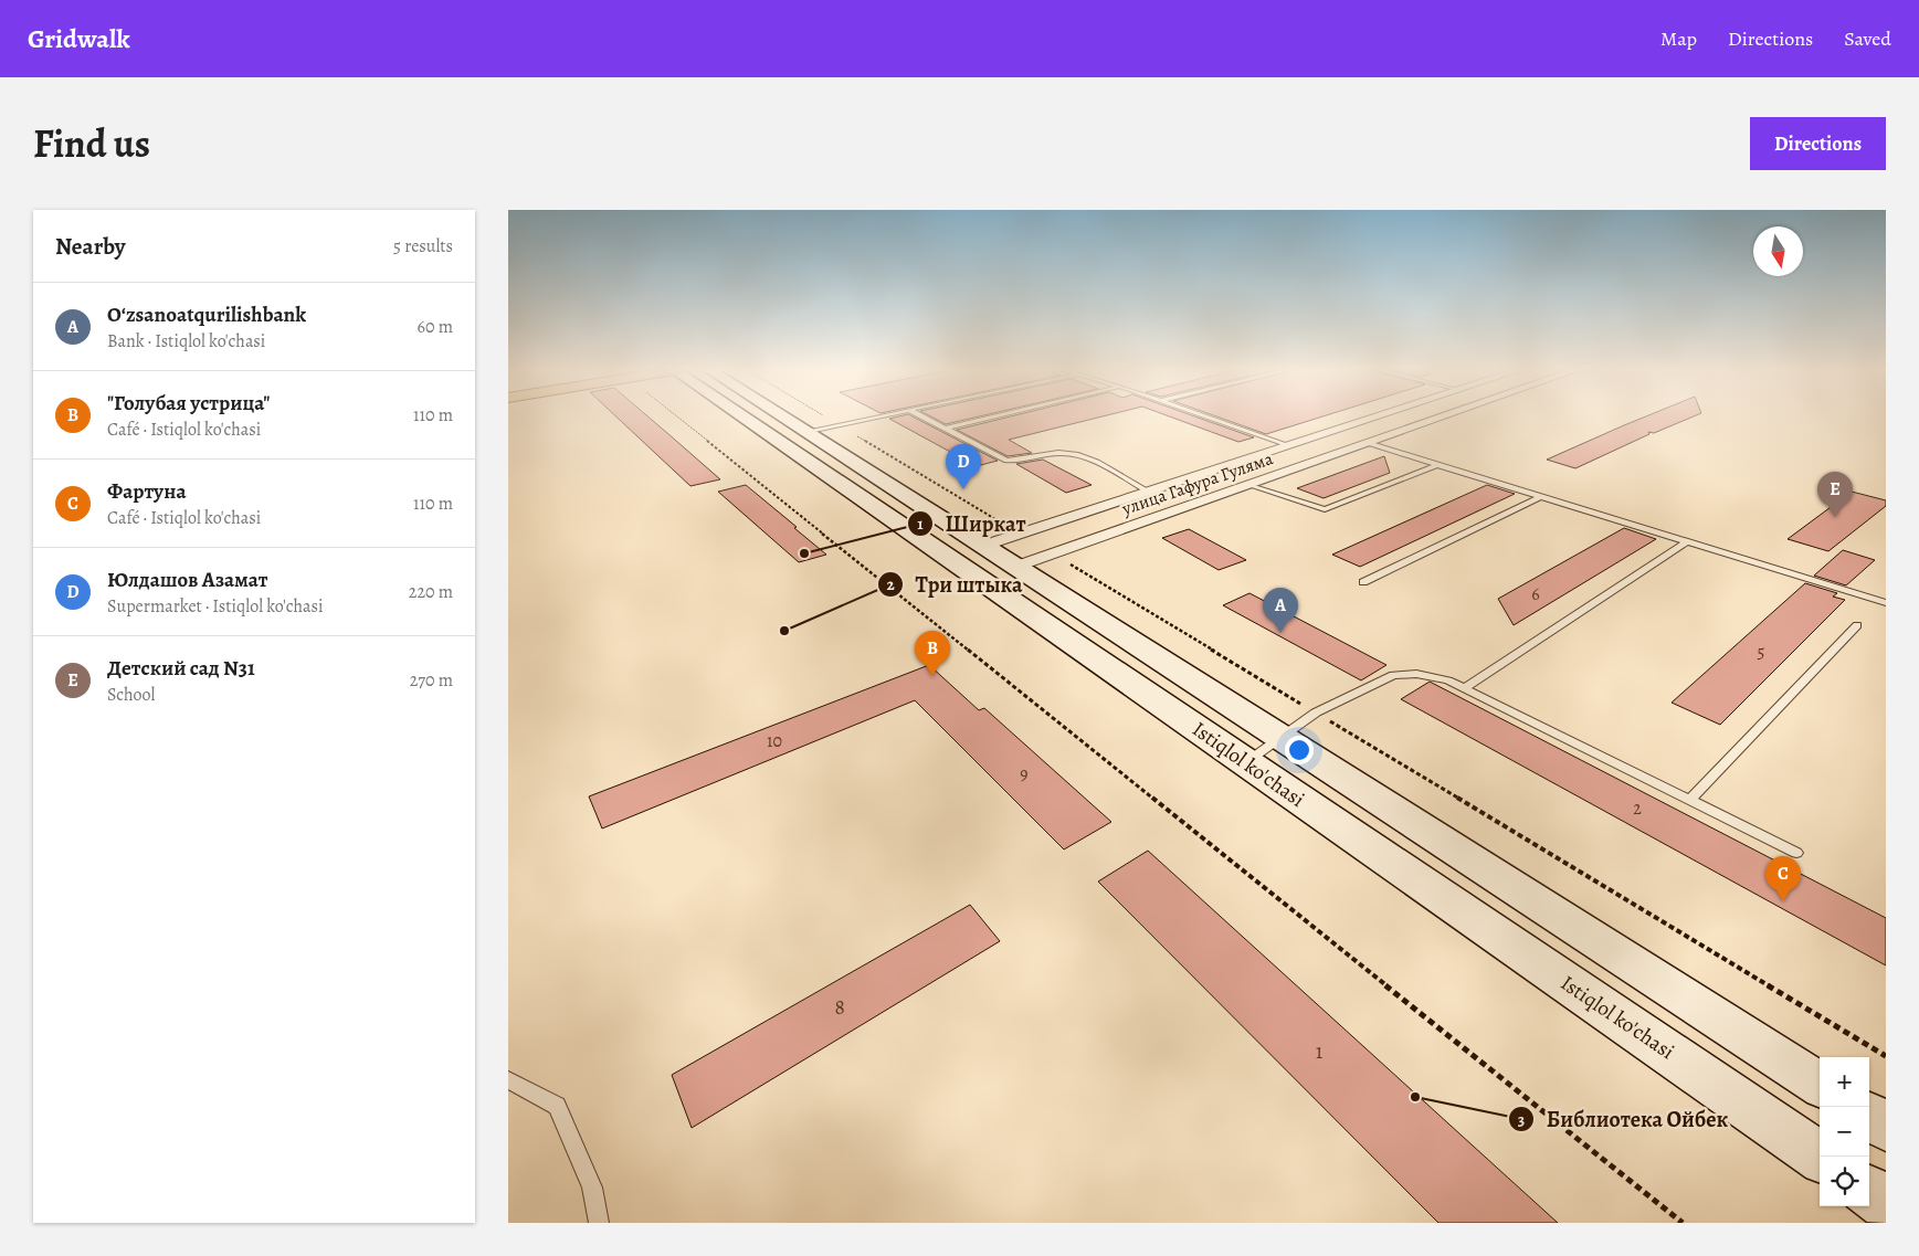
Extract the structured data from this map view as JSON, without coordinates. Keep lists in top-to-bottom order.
{
  "streets": {
    "main road": ["Istiqlol ko'chasi"],
    "street": ["улица Гафура Гуляма"]
  },
  "crossings": [
    ["улица Гафура Гуляма", "Istiqlol ko'chasi"]
  ],
  "places": ["Ширкат", "Три штыка", "Библиотека Ойбек"],
  "house_numbers": [
    "6",
    "5",
    "10",
    "9",
    "2",
    "8",
    "1"
  ],
  "north": "bottom",
  "page": {
    "header": "Gridwalk",
    "nav": ["Map", "Directions", "Saved"],
    "title": "Find us",
    "buttons": "Directions",
    "heading": ["Nearby", "5 results"],
    "list": [
      {
        "mark": "A",
        "name": "Oʻzsanoatqurilishbank",
        "note": "Bank · Istiqlol ko'chasi",
        "value": "60 m"
      },
      {
        "mark": "B",
        "name": "\"Голубая устрица\"",
        "note": "Café · Istiqlol ko'chasi",
        "value": "110 m"
      },
      {
        "mark": "C",
        "name": "Фартуна",
        "note": "Café · Istiqlol ko'chasi",
        "value": "110 m"
      },
      {
        "mark": "D",
        "name": "Юлдашов Азамат",
        "note": "Supermarket · Istiqlol ko'chasi",
        "value": "220 m"
      },
      {
        "mark": "E",
        "name": "Детский сад N31",
        "note": "School",
        "value": "270 m"
      }
    ],
    "pins": [
      "D",
      "E",
      "A",
      "B",
      "C"
    ],
    "map_buttons": ["+", "−"]
  }
}
